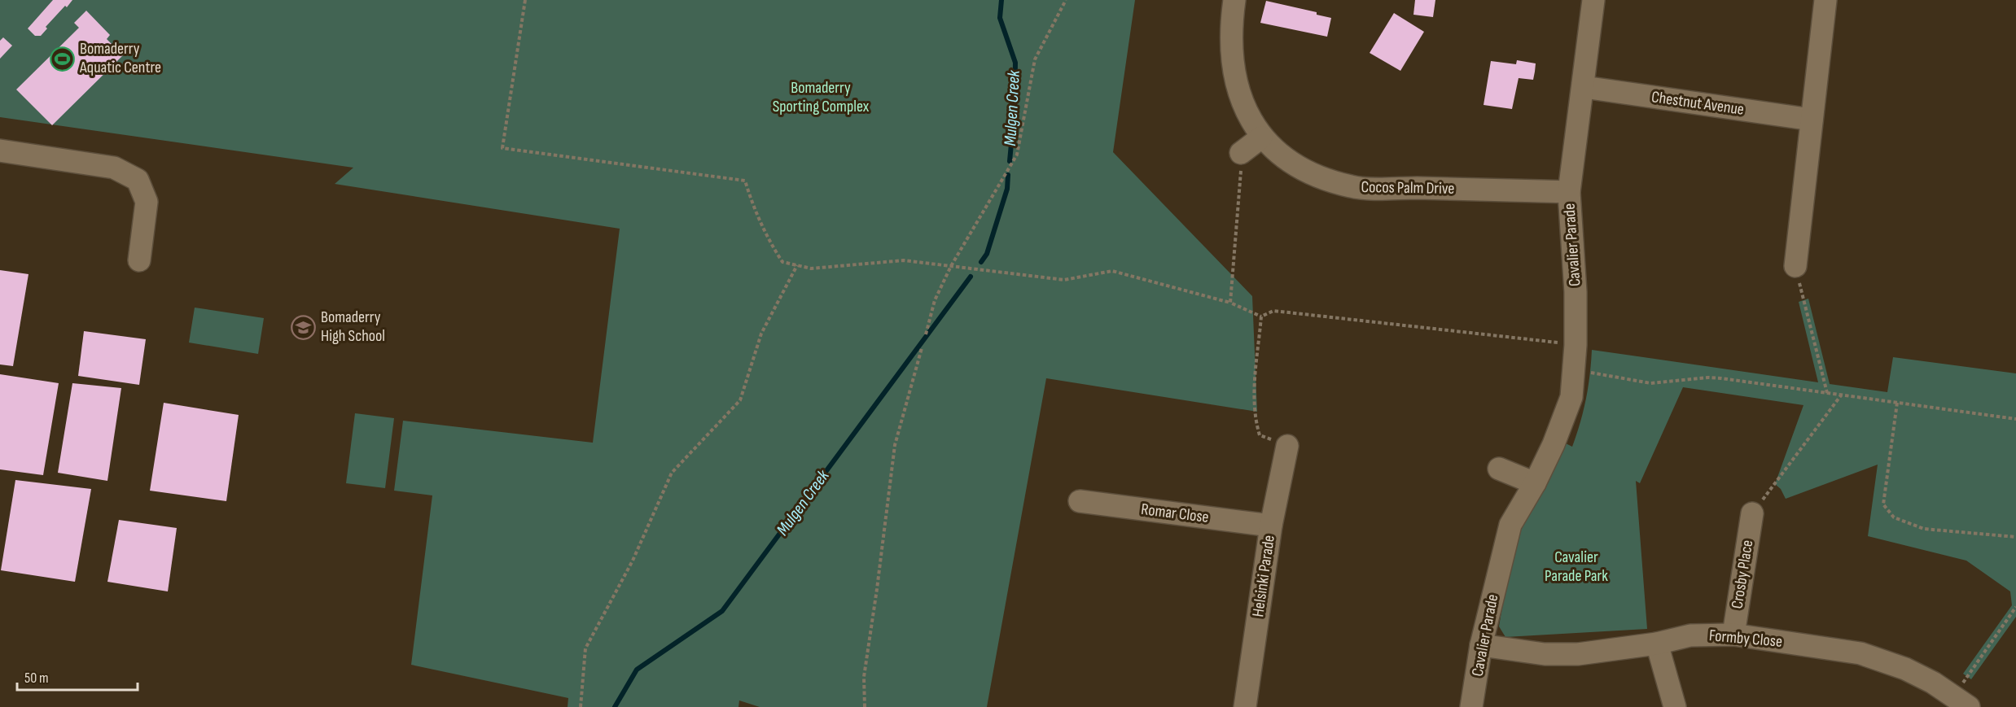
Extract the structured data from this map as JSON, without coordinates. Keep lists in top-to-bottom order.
{
  "streets": {
    "street": [
      "Chestnut Avenue",
      "Cocos Palm Drive",
      "Cavalier Parade",
      "Romar Close",
      "Crosby Place",
      "Helsinki Parade",
      "Formby Close"
    ]
  },
  "crossings": [
    ["Chestnut Avenue", "Cavalier Parade"],
    ["Cocos Palm Drive", "Cavalier Parade"],
    ["Cavalier Parade", "Formby Close"],
    ["Romar Close", "Helsinki Parade"],
    ["Crosby Place", "Formby Close"]
  ],
  "water": ["Mulgen Creek"],
  "parks": ["Bomaderry Sporting Complex", "Cavalier Parade Park"],
  "places": {
    "sports": ["Bomaderry Aquatic Centre"],
    "school or university": ["Bomaderry High School"]
  },
  "scale_bar": "50 m"
}
